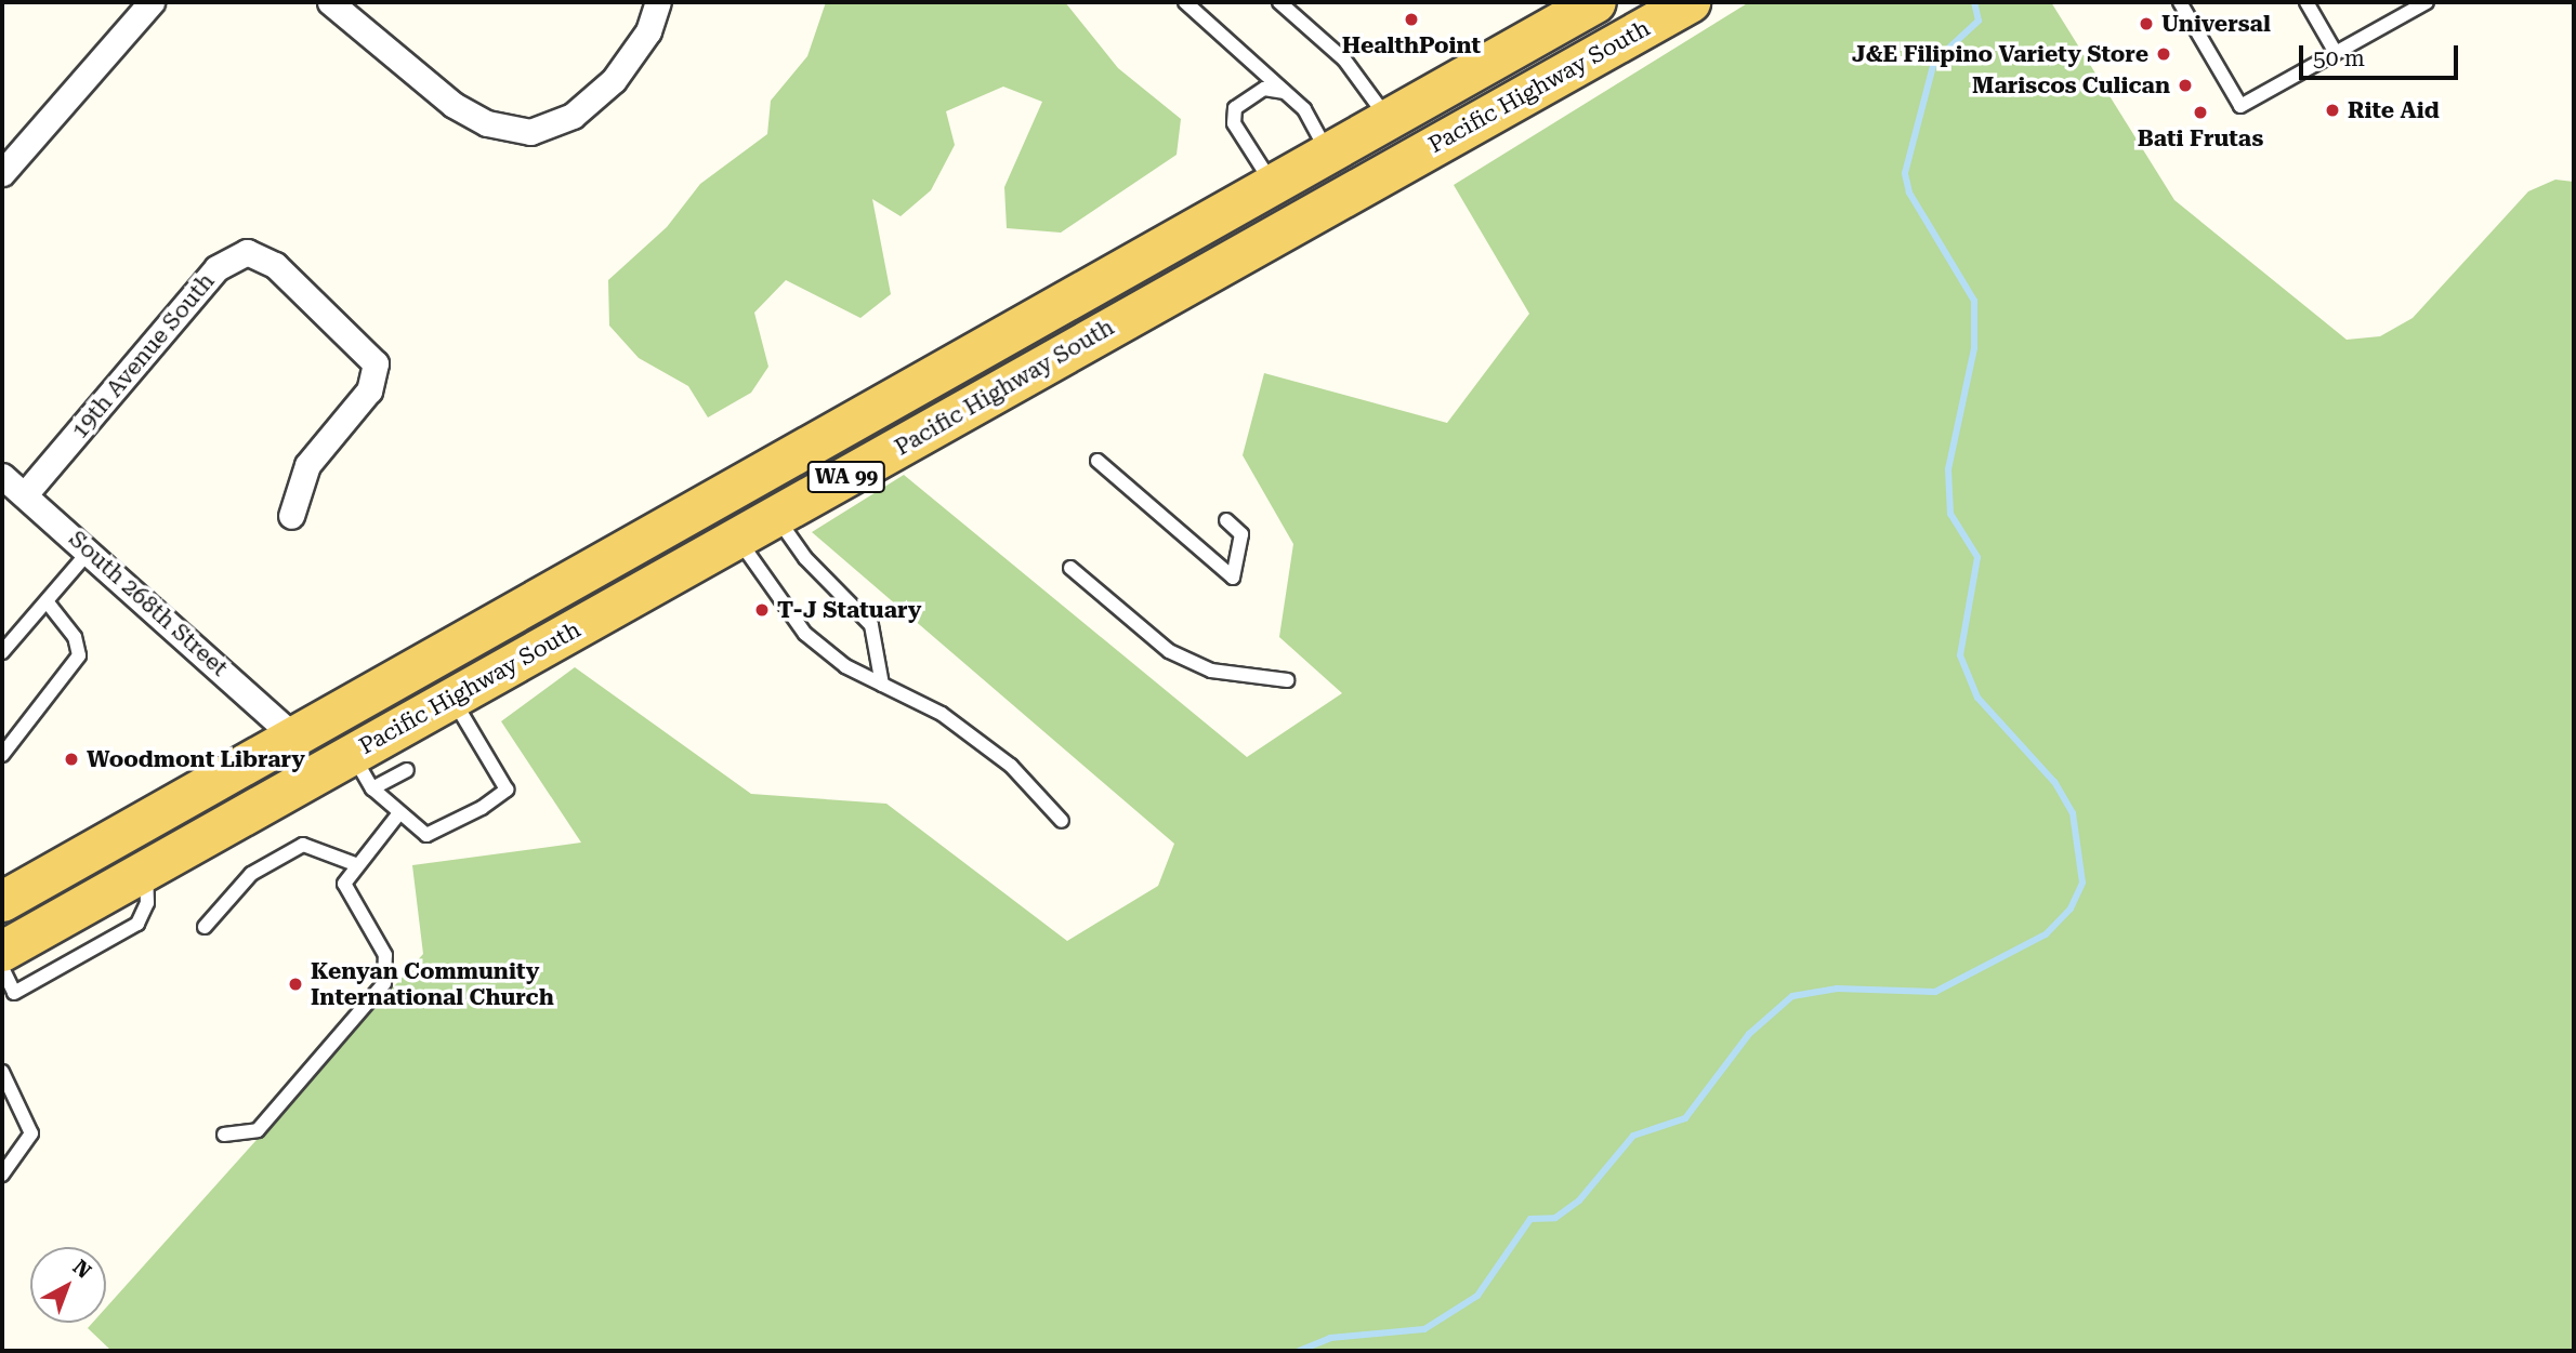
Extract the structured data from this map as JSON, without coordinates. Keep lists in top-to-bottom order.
{
  "streets": {
    "main road": ["Pacific Highway South", "WA 99"],
    "street": ["19th Avenue South", "South 268th Street"]
  },
  "crossings": [
    ["Pacific Highway South", "South 268th Street"],
    ["19th Avenue South", "South 268th Street"]
  ],
  "places": [
    "HealthPoint",
    "Universal",
    "J&E Filipino Variety Store",
    "Mariscos Culican",
    "Rite Aid",
    "Bati Frutas",
    "T-J Statuary",
    "Woodmont Library",
    "Kenyan Community International Church"
  ],
  "scale_bar": "50 m",
  "north": "top right"
}
